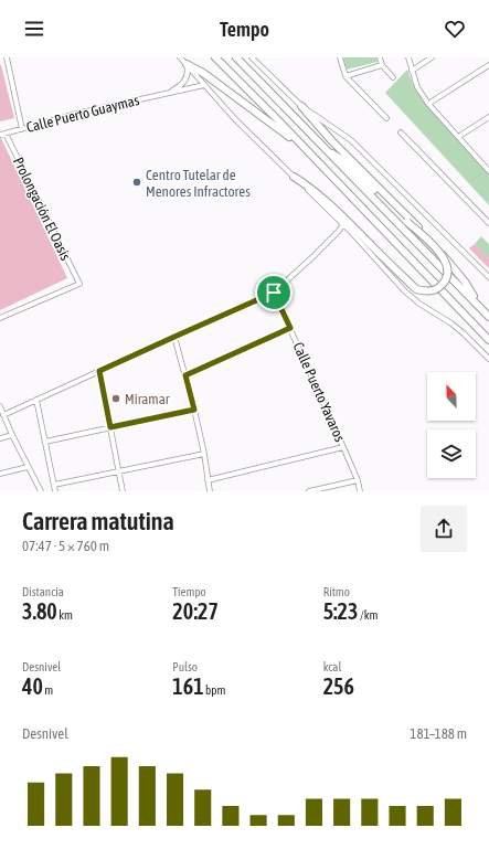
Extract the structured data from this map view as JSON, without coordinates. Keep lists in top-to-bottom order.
{
  "streets": {
    "street": ["Calle Puerto Guaymas", "Prolongación El Oasis", "Calle Puerto Yavaros"]
  },
  "crossings": [
    ["Calle Puerto Guaymas", "Prolongación El Oasis"]
  ],
  "places": ["Centro Tutelar de Menores Infractores", "Miramar"],
  "north": "top left",
  "page": {
    "header": "Tempo",
    "heading": ["Carrera matutina", "07:47 · 5 × 760 m"],
    "stats": [
      ["Distancia", "3.80 km"],
      ["Tiempo", "20:27"],
      ["Ritmo", "5:23 /km"],
      ["Desnivel", "40 m"],
      ["Pulso", "161 bpm"],
      ["kcal", "256"]
    ],
    "chart": ["Desnivel", "181–188 m"]
  }
}
